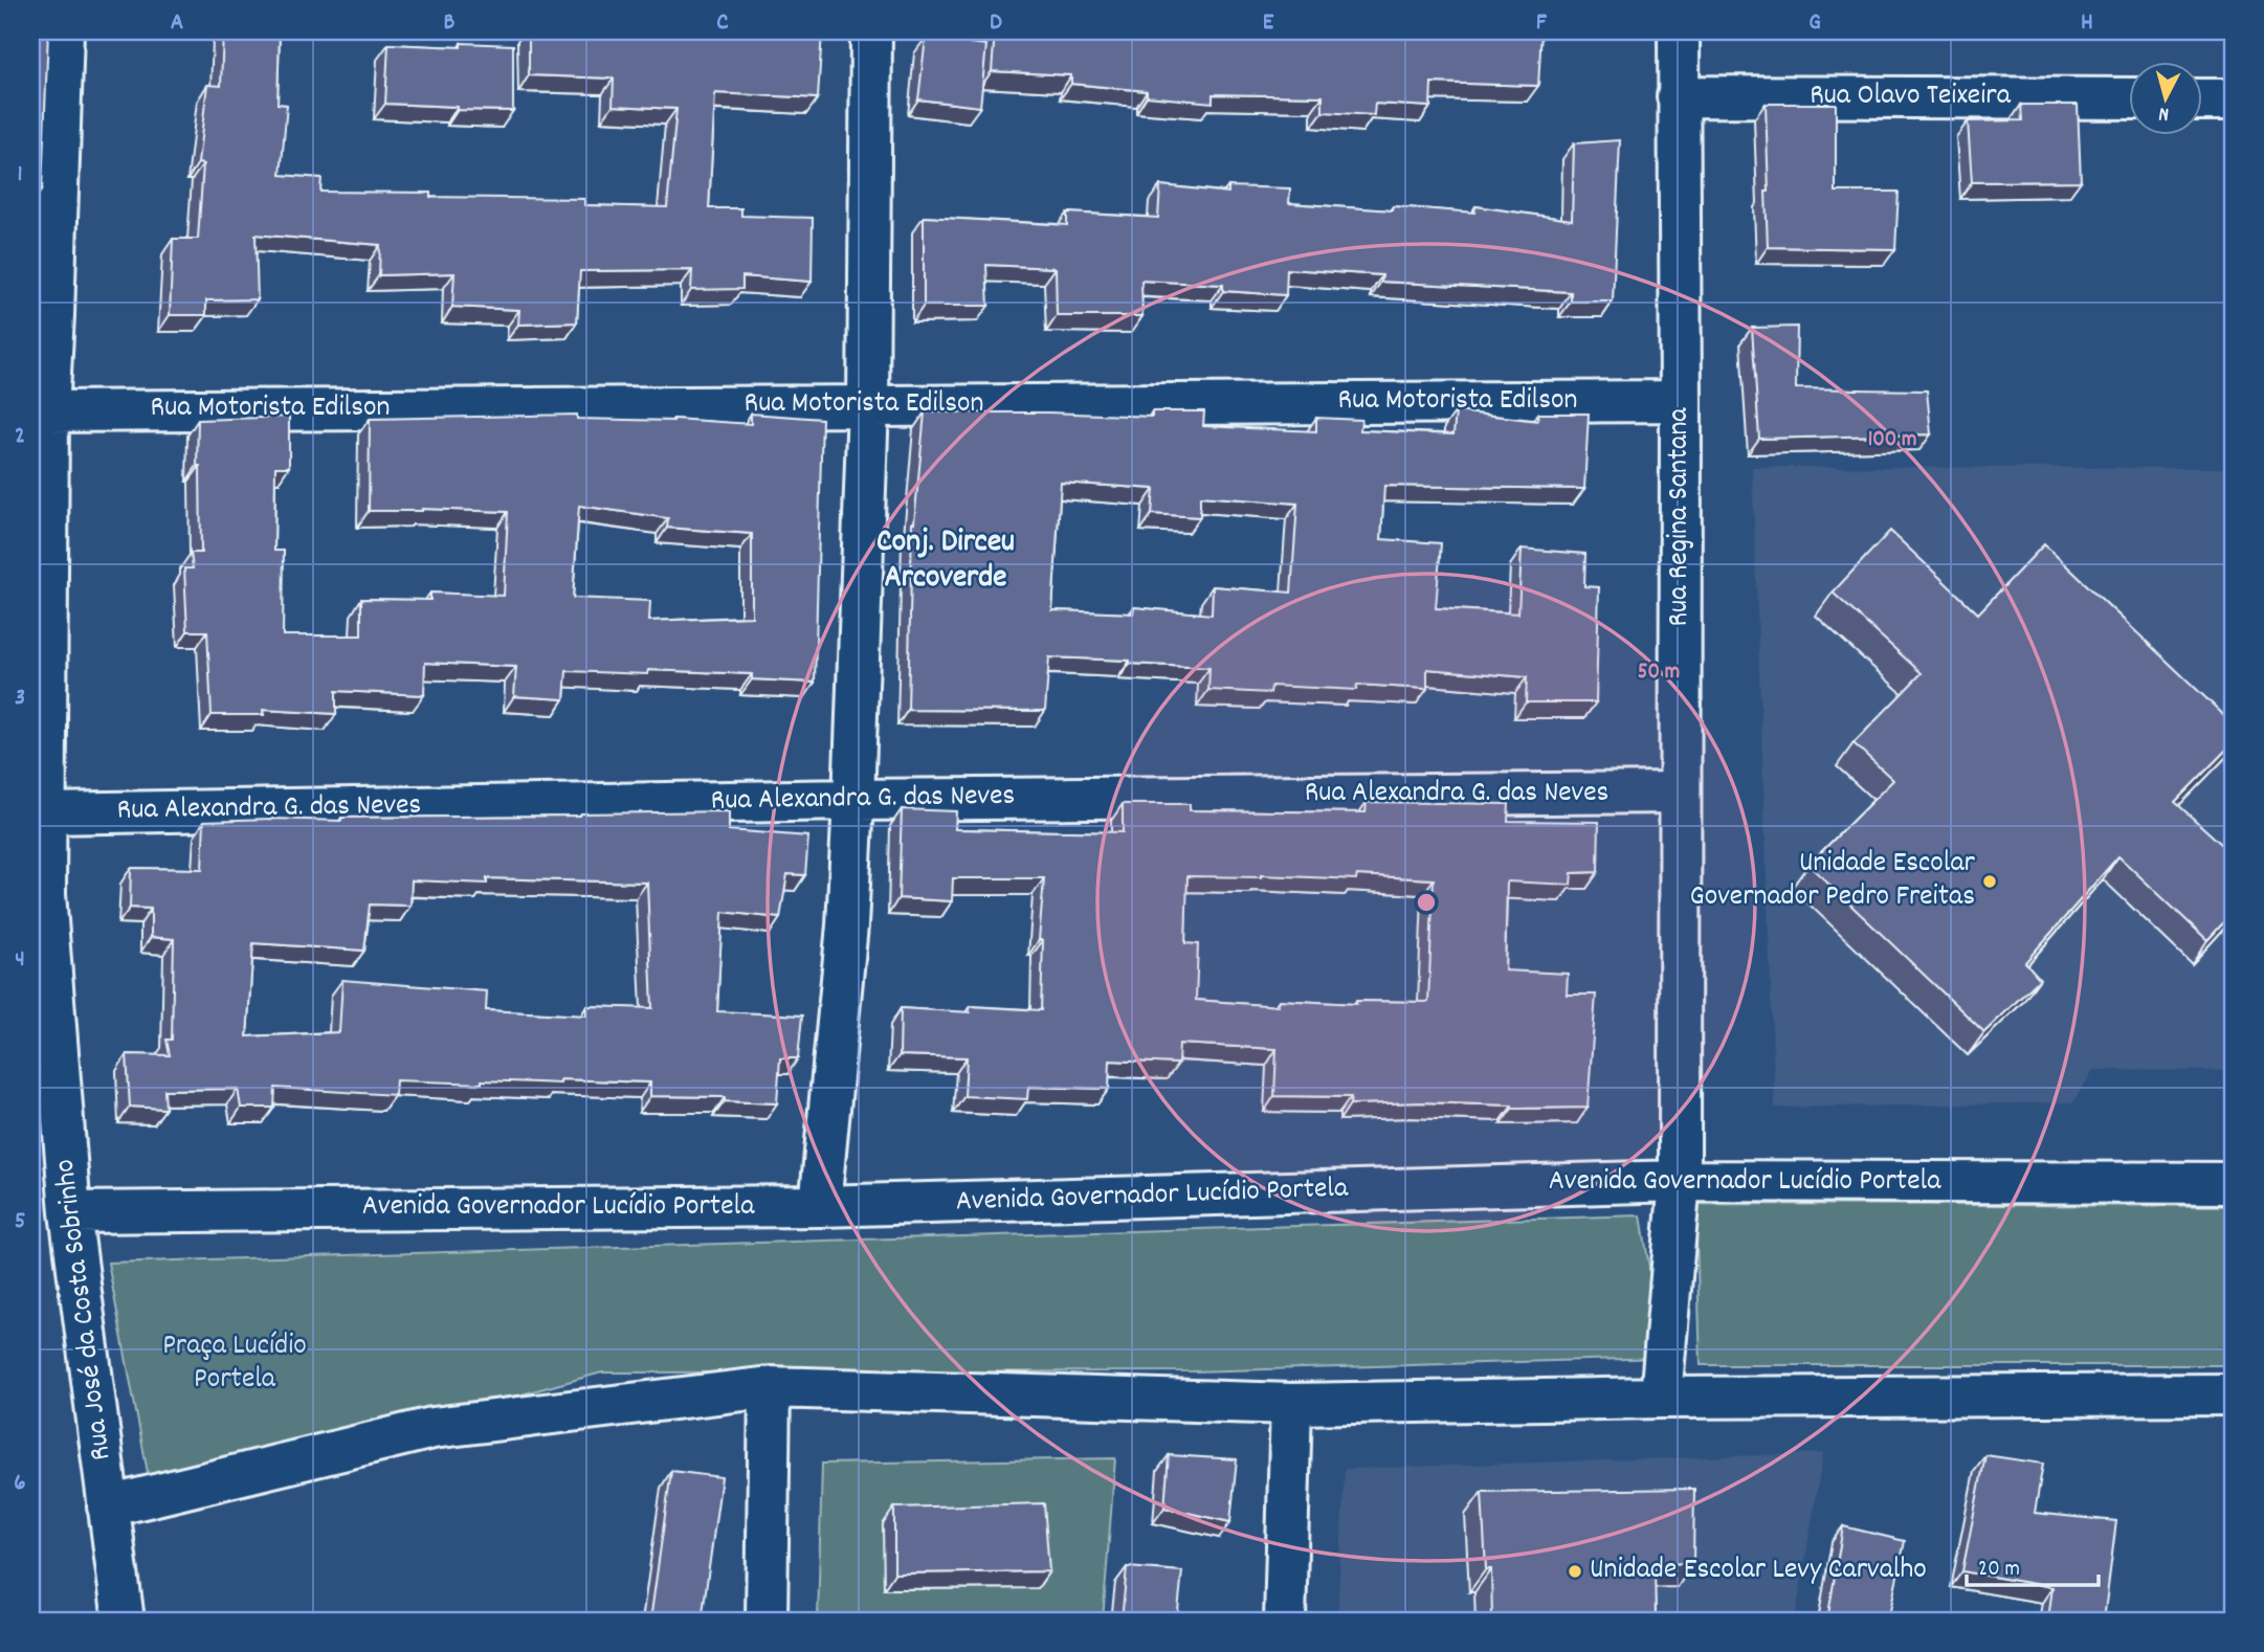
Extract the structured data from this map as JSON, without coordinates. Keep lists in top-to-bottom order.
{
  "streets": {
    "street": [
      "Rua Olavo Teixeira",
      "Rua Motorista Edilson",
      "Rua Regina Santana",
      "Rua Alexandra G. das Neves",
      "Avenida Governador Lucídio Portela",
      "Rua José da Costa Sobrinho"
    ]
  },
  "crossings": [
    ["Rua Olavo Teixeira", "Rua Regina Santana"],
    ["Rua Motorista Edilson", "Rua Regina Santana"],
    ["Rua Motorista Edilson", "Rua José da Costa Sobrinho"],
    ["Rua Regina Santana", "Rua Alexandra G. das Neves"],
    ["Rua Regina Santana", "Avenida Governador Lucídio Portela"],
    ["Rua Alexandra G. das Neves", "Rua José da Costa Sobrinho"],
    ["Avenida Governador Lucídio Portela", "Rua José da Costa Sobrinho"]
  ],
  "districts": ["Conj. Dirceu Arcoverde"],
  "parks": ["Praça Lucídio Portela"],
  "places": ["Unidade Escolar Governador Pedro Freitas", "Unidade Escolar Levy Carvalho"],
  "scale_bar": "20 m",
  "north": "bottom",
  "grid": {
    "columns": [
      "A",
      "B",
      "C",
      "D",
      "E",
      "F",
      "G",
      "H"
    ],
    "rows": [
      "1",
      "2",
      "3",
      "4",
      "5",
      "6"
    ]
  },
  "rings": ["100 m", "50 m"]
}
